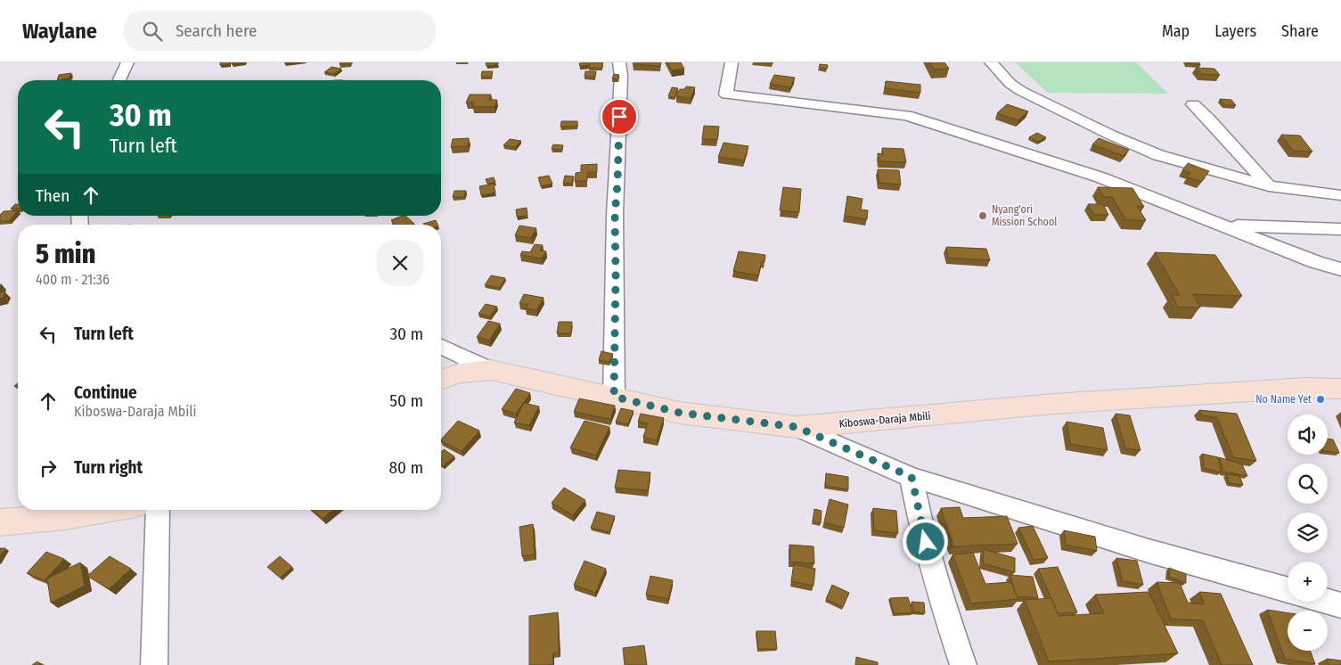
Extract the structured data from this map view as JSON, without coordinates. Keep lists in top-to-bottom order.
{
  "streets": {
    "main road": ["Kiboswa-Daraja Mbili"]
  },
  "places": ["Nyang'ori Mission School", "No Name Yet"],
  "page": {
    "header": "Waylane",
    "search": "Search here",
    "nav": ["Map", "Layers", "Share"],
    "turn": ["30 m", "Turn left"],
    "then": "Then",
    "heading": ["5 min", "400 m · 21:36"],
    "list": [
      {
        "name": "Turn left",
        "value": "30 m"
      },
      {
        "name": "Continue",
        "note": "Kiboswa-Daraja Mbili",
        "value": "50 m"
      },
      {
        "name": "Turn right",
        "value": "80 m"
      }
    ],
    "map_buttons": ["+", "−"]
  }
}
